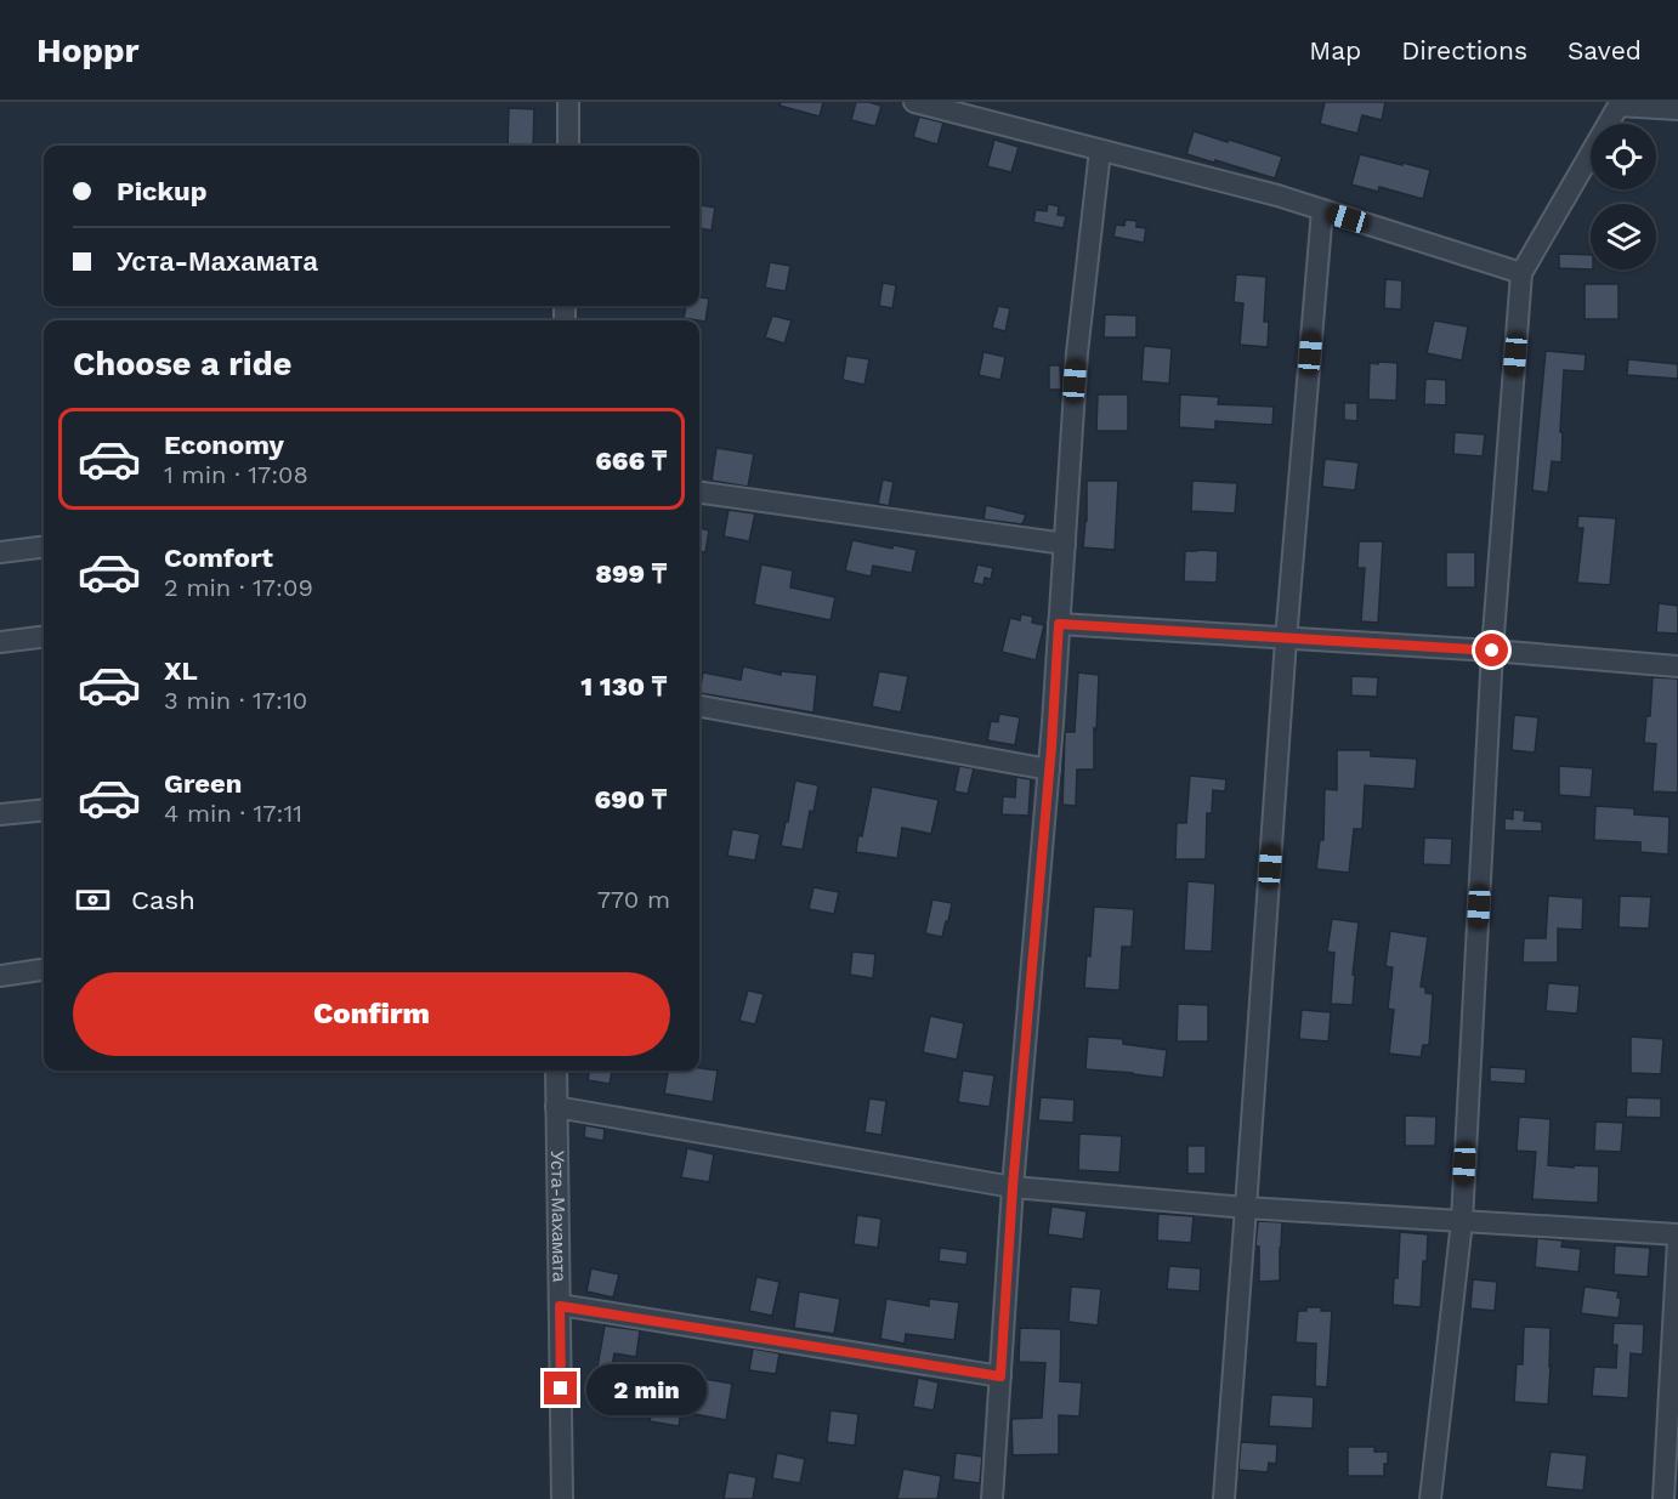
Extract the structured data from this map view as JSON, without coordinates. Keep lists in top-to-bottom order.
{
  "streets": {
    "street": ["Уста-Махамата"]
  },
  "page": {
    "header": "Hoppr",
    "nav": ["Map", "Directions", "Saved"],
    "banner": ["Pickup", "Уста-Махамата"],
    "heading": "Choose a ride",
    "list": [
      {
        "name": "Economy",
        "note": "1 min · 17:08",
        "value": "666 ₸"
      },
      {
        "name": "Comfort",
        "note": "2 min · 17:09",
        "value": "899 ₸"
      },
      {
        "name": "XL",
        "note": "3 min · 17:10",
        "value": "1 130 ₸"
      },
      {
        "name": "Green",
        "note": "4 min · 17:11",
        "value": "690 ₸"
      }
    ],
    "pay": ["Cash", "770 m"],
    "buttons": "Confirm",
    "bubble": "2 min"
  }
}
